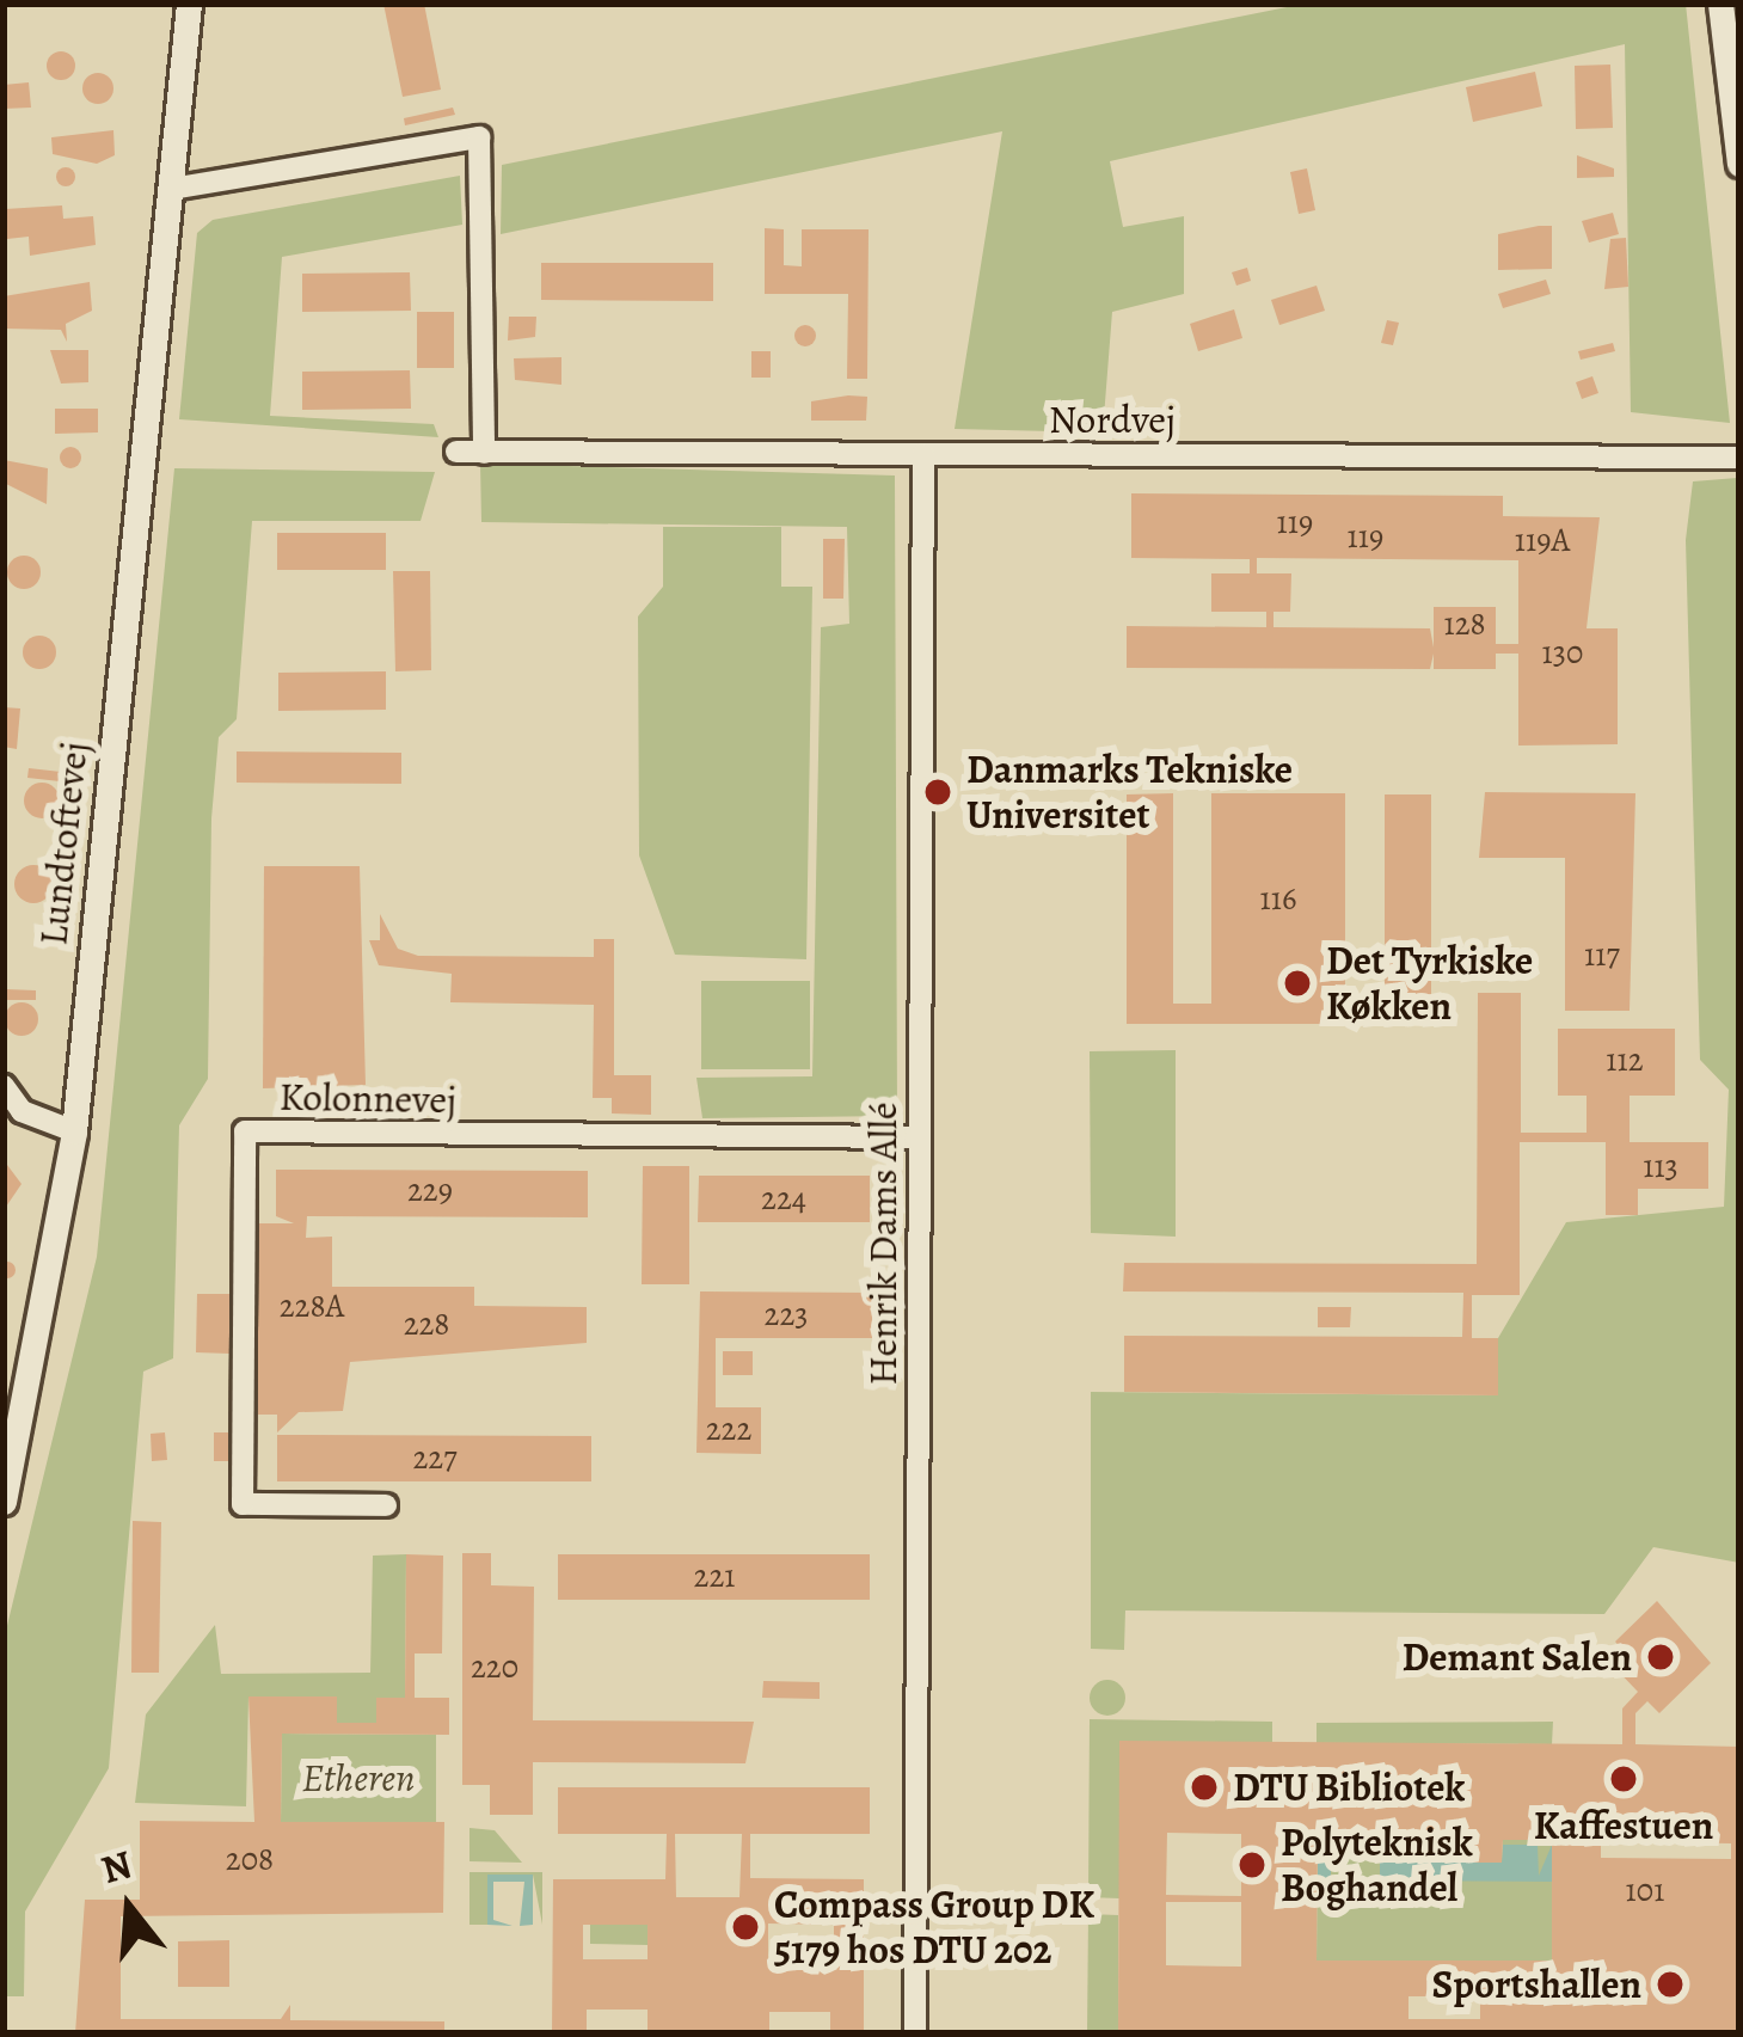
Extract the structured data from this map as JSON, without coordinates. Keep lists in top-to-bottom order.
{
  "streets": {
    "street": [
      "Nordvej",
      "Lundtoftevej",
      "Kolonnevej",
      "Henrik Dams Allé"
    ]
  },
  "crossings": [
    ["Nordvej", "Henrik Dams Allé"],
    ["Kolonnevej", "Henrik Dams Allé"]
  ],
  "parks": ["Etheren"],
  "places": [
    "Danmarks Tekniske Universitet",
    "Det Tyrkiske Køkken",
    "Demant Salen",
    "Kaffestuen",
    "DTU Bibliotek",
    "Polyteknisk Boghandel",
    "Compass Group DK 5179 hos DTU 202",
    "Sportshallen"
  ],
  "house_numbers": [
    "119",
    "119",
    "119A",
    "128",
    "130",
    "116",
    "117",
    "112",
    "113",
    "229",
    "224",
    "228A",
    "223",
    "228",
    "222",
    "227",
    "221",
    "220",
    "208",
    "101"
  ],
  "north": "top"
}
